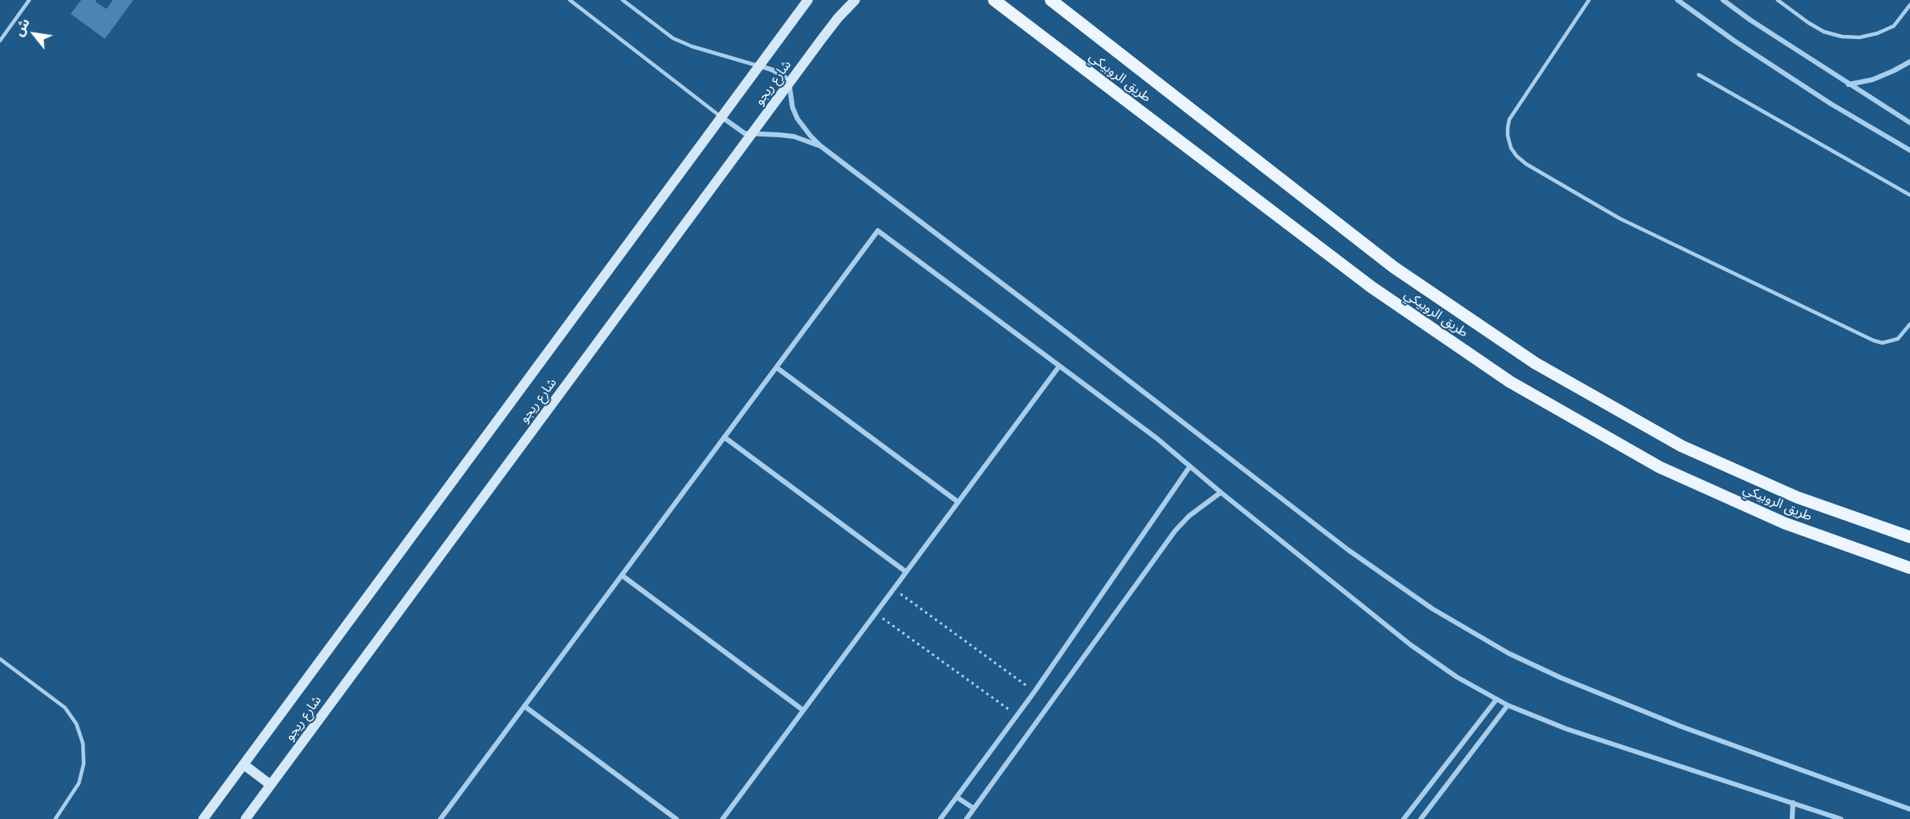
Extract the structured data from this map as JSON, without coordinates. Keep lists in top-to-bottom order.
{
  "streets": {
    "main road": ["طريق الروبيكي", "شارع ريجو"]
  },
  "north": "top left"
}
